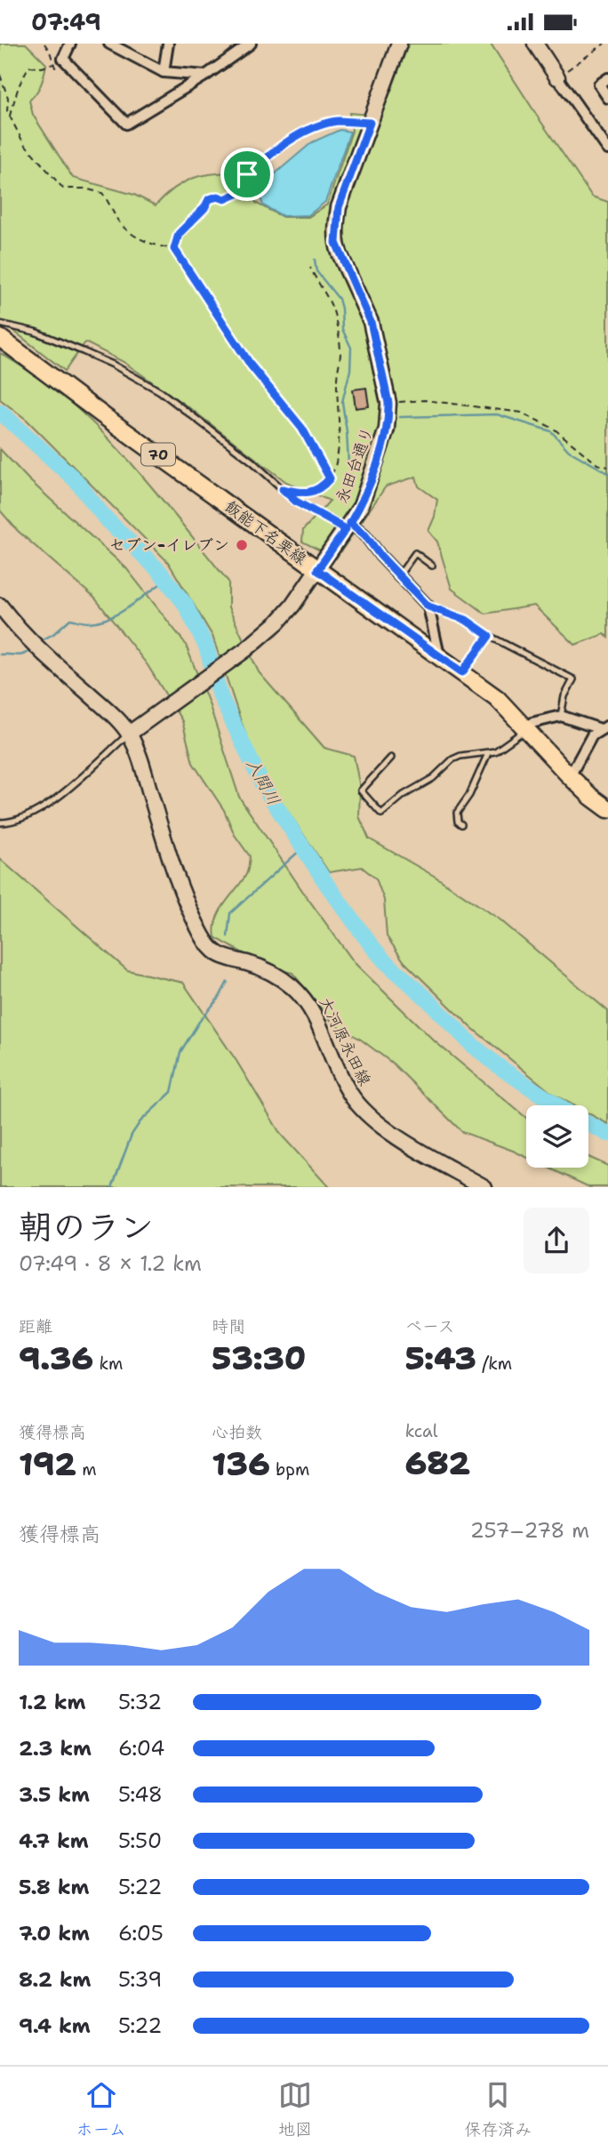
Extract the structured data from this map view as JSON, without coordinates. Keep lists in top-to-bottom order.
{
  "streets": {
    "main road": ["70", "飯能下名栗線"],
    "street": ["永田台通り", "大河原永田線"]
  },
  "crossings": [
    ["永田台通り", "飯能下名栗線"]
  ],
  "water": ["入間川"],
  "places": ["セブン-イレブン"],
  "page": {
    "status": "07:49",
    "heading": ["朝のラン", "07:49 · 8 × 1.2 km"],
    "stats": [
      ["距離", "9.36 km"],
      ["時間", "53:30"],
      ["ペース", "5:43 /km"],
      ["獲得標高", "192 m"],
      ["心拍数", "136 bpm"],
      ["kcal", "682"]
    ],
    "chart": ["獲得標高", "257–278 m"],
    "list": [
      {
        "name": "1.2 km",
        "note": "5:32"
      },
      {
        "name": "2.3 km",
        "note": "6:04"
      },
      {
        "name": "3.5 km",
        "note": "5:48"
      },
      {
        "name": "4.7 km",
        "note": "5:50"
      },
      {
        "name": "5.8 km",
        "note": "5:22"
      },
      {
        "name": "7.0 km",
        "note": "6:05"
      },
      {
        "name": "8.2 km",
        "note": "5:39"
      },
      {
        "name": "9.4 km",
        "note": "5:22"
      }
    ],
    "tabs": ["ホーム", "地図", "保存済み"]
  }
}
